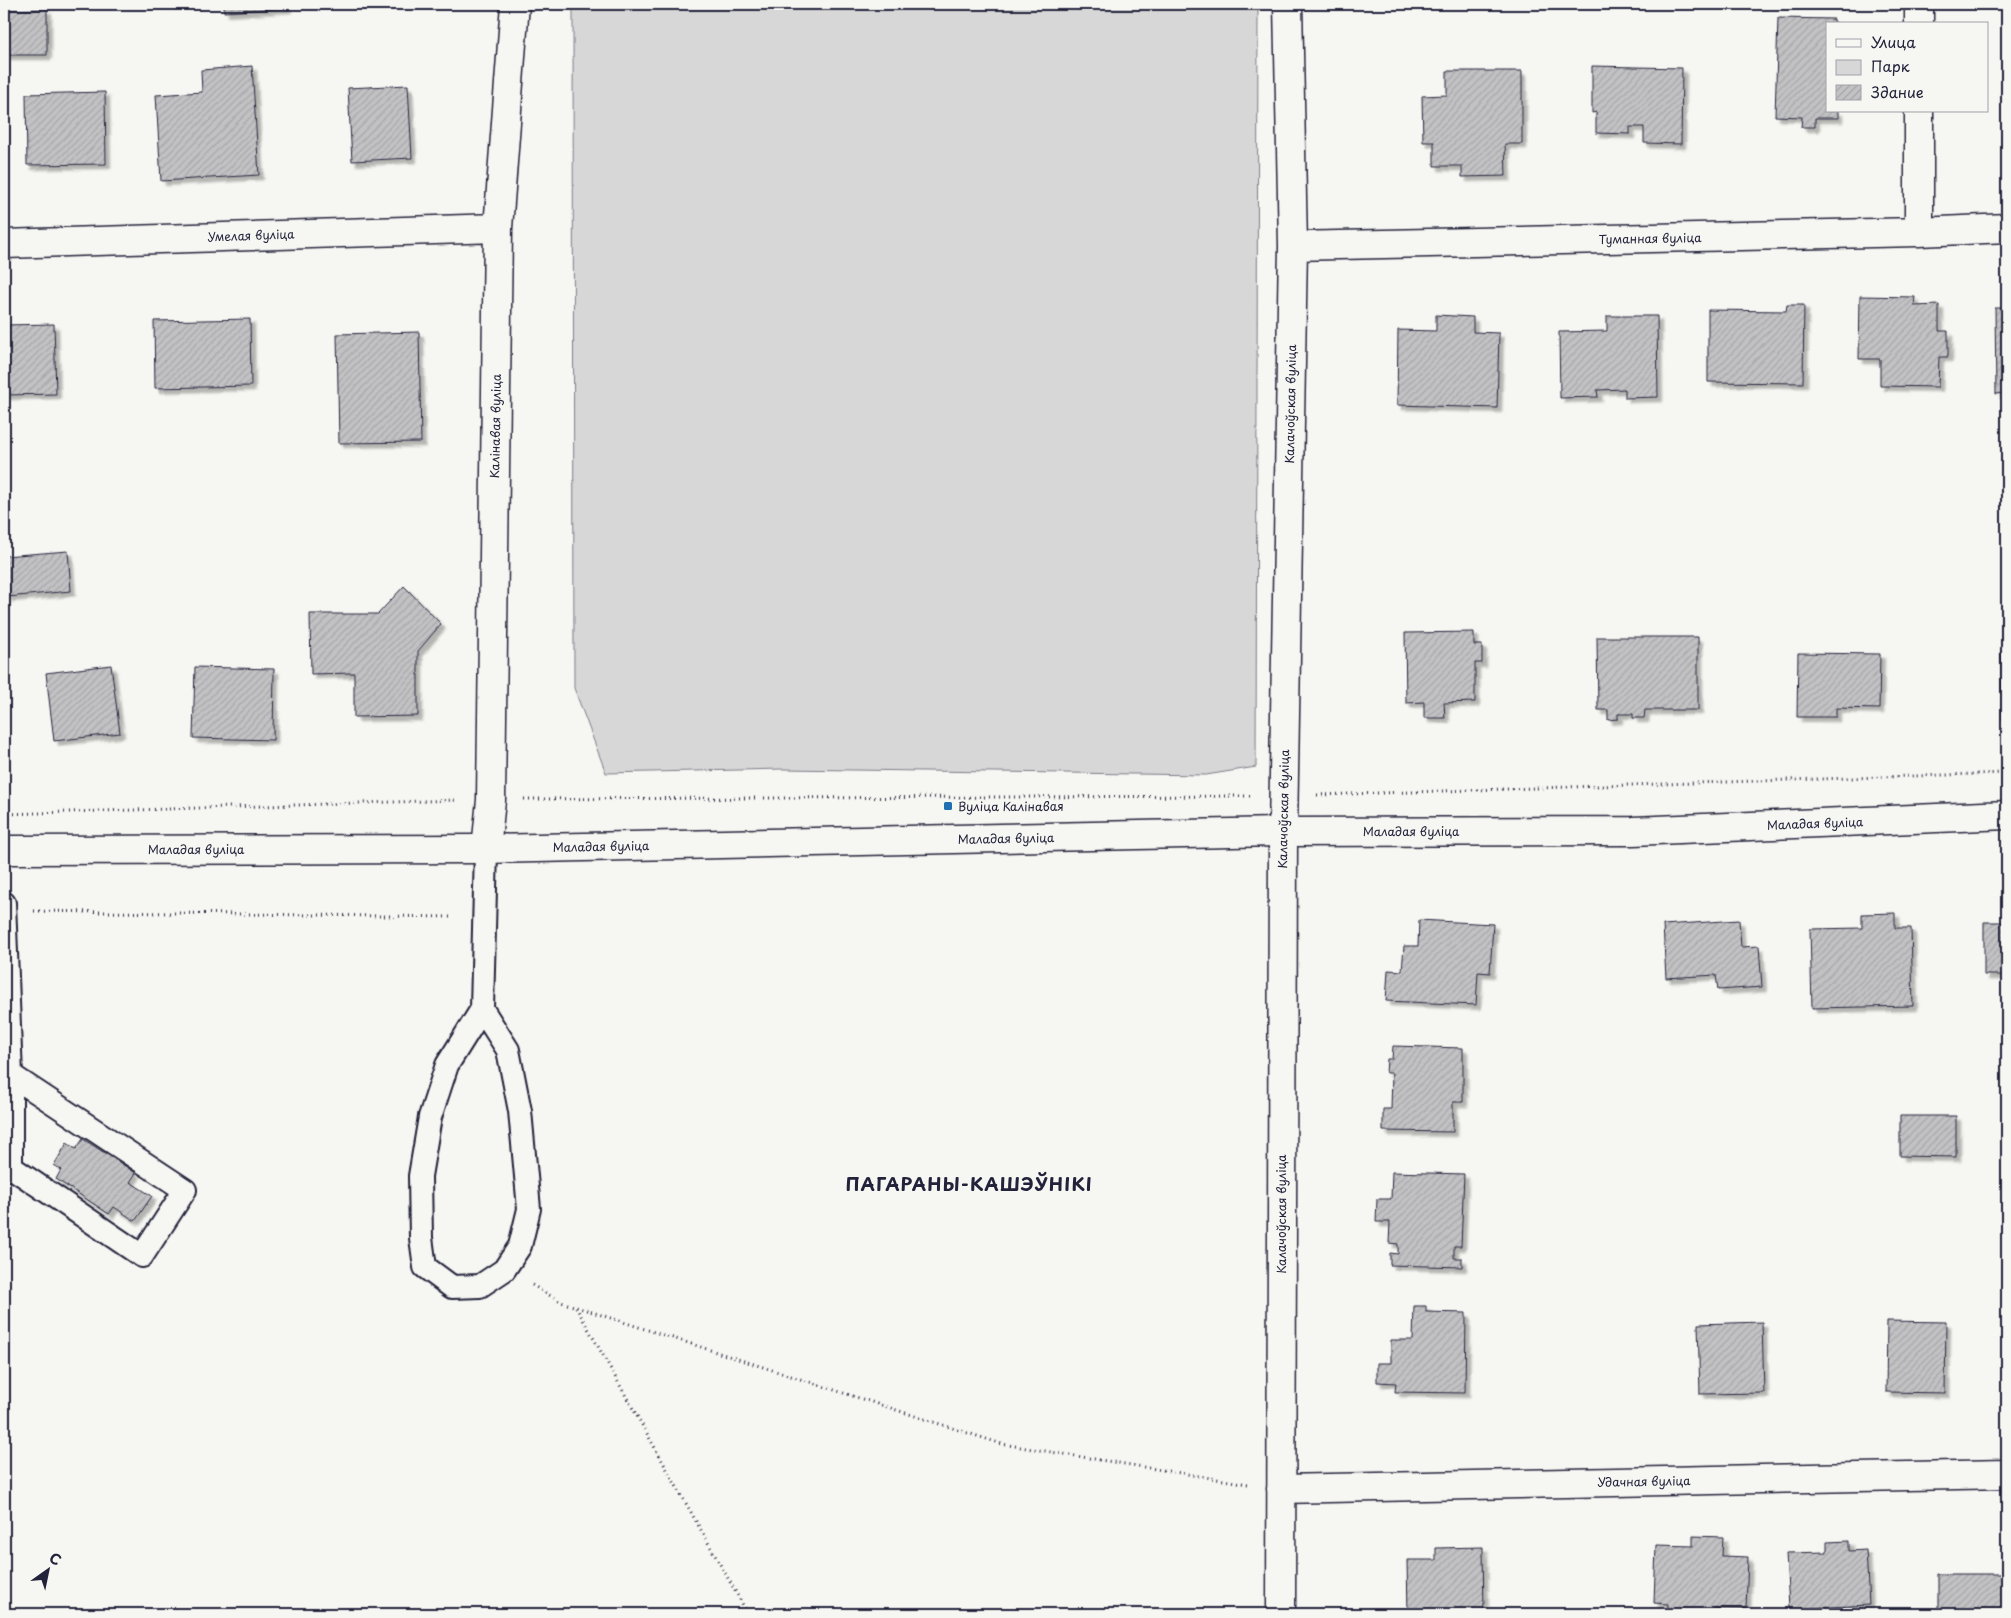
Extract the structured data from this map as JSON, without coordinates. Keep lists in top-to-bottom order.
{
  "streets": {
    "street": [
      "Умелая вуліца",
      "Туманная вуліца",
      "Калачоўская вуліца",
      "Калінавая вуліца",
      "Маладая вуліца",
      "Удачная вуліца"
    ]
  },
  "crossings": [
    ["Умелая вуліца", "Калінавая вуліца"],
    ["Туманная вуліца", "Калачоўская вуліца"],
    ["Калачоўская вуліца", "Маладая вуліца"],
    ["Калачоўская вуліца", "Удачная вуліца"],
    ["Калінавая вуліца", "Маладая вуліца"]
  ],
  "districts": ["ПАГАРАНЫ-КАШЭЎНІКІ"],
  "places": {
    "transit": ["Вуліца Калінавая"]
  },
  "legend": ["Улица", "Парк", "Здание"],
  "north": "top right"
}
